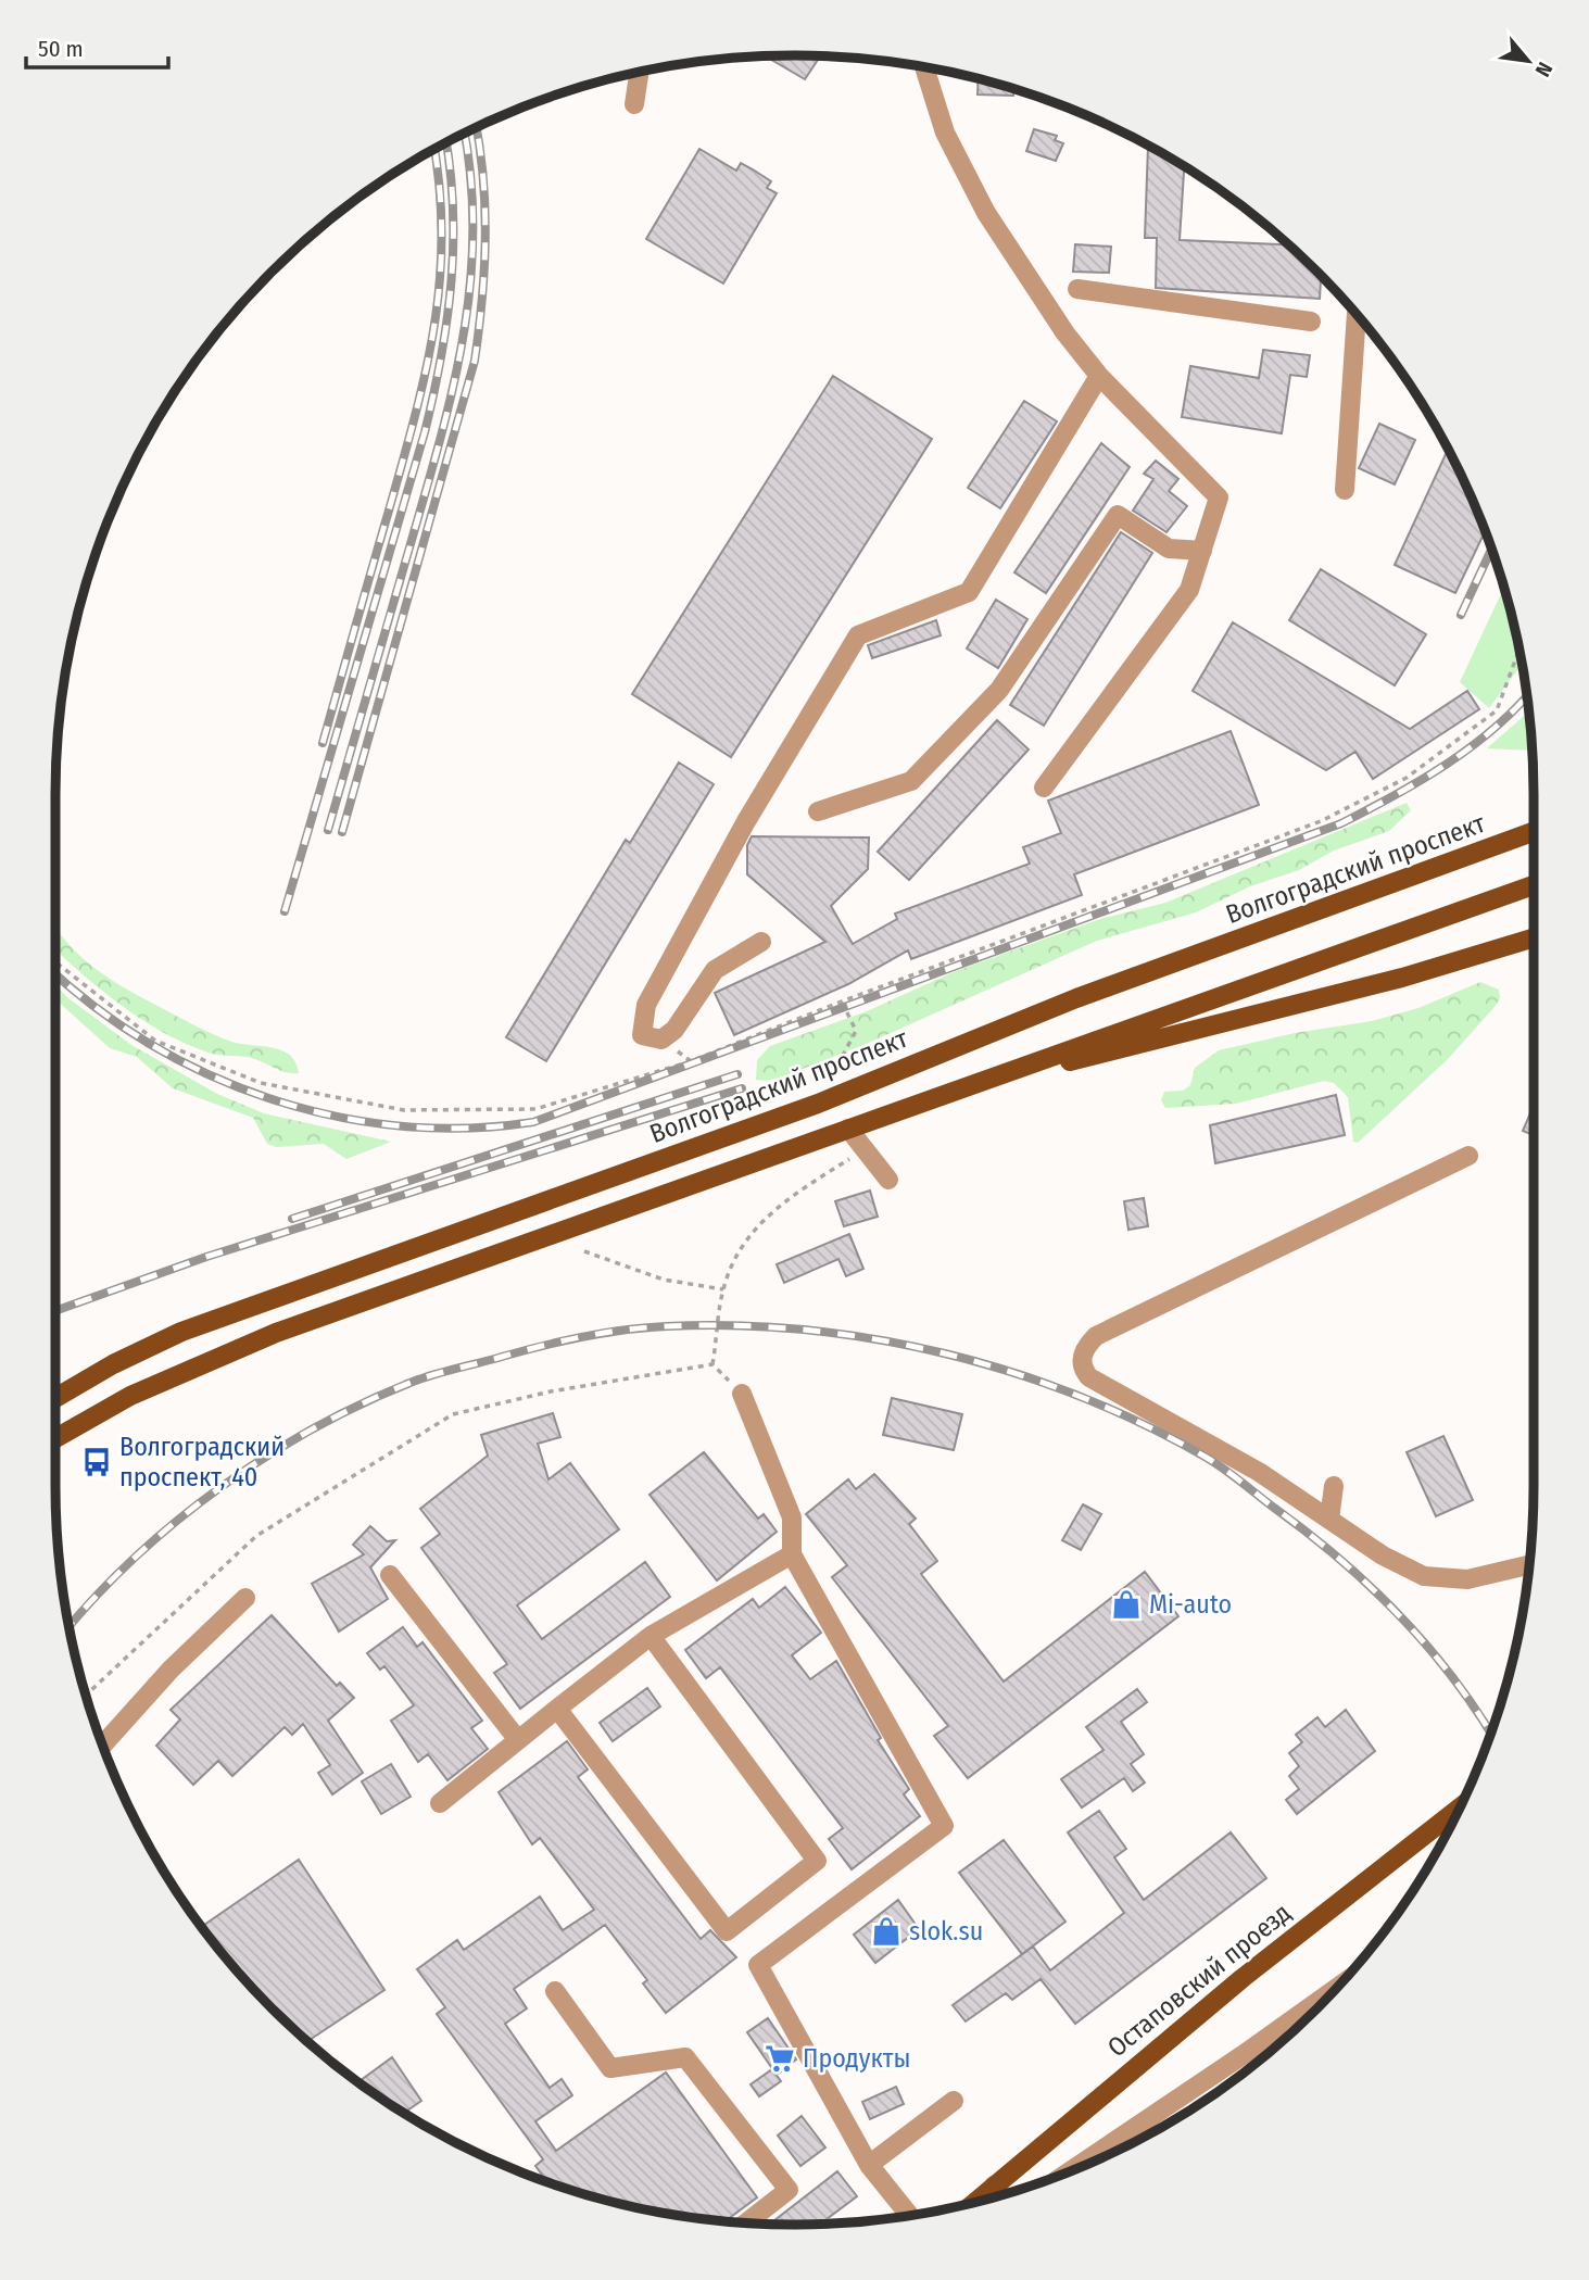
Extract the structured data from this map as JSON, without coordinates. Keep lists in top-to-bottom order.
{
  "streets": {
    "main road": ["Волгоградский проспект", "Остаповский проезд"]
  },
  "places": {
    "bus stop": ["Волгоградский проспект, 40"],
    "shop": ["Mi-auto", "slok.su"],
    "supermarket": ["Продукты"]
  },
  "scale_bar": "50 m",
  "north": "bottom right"
}
